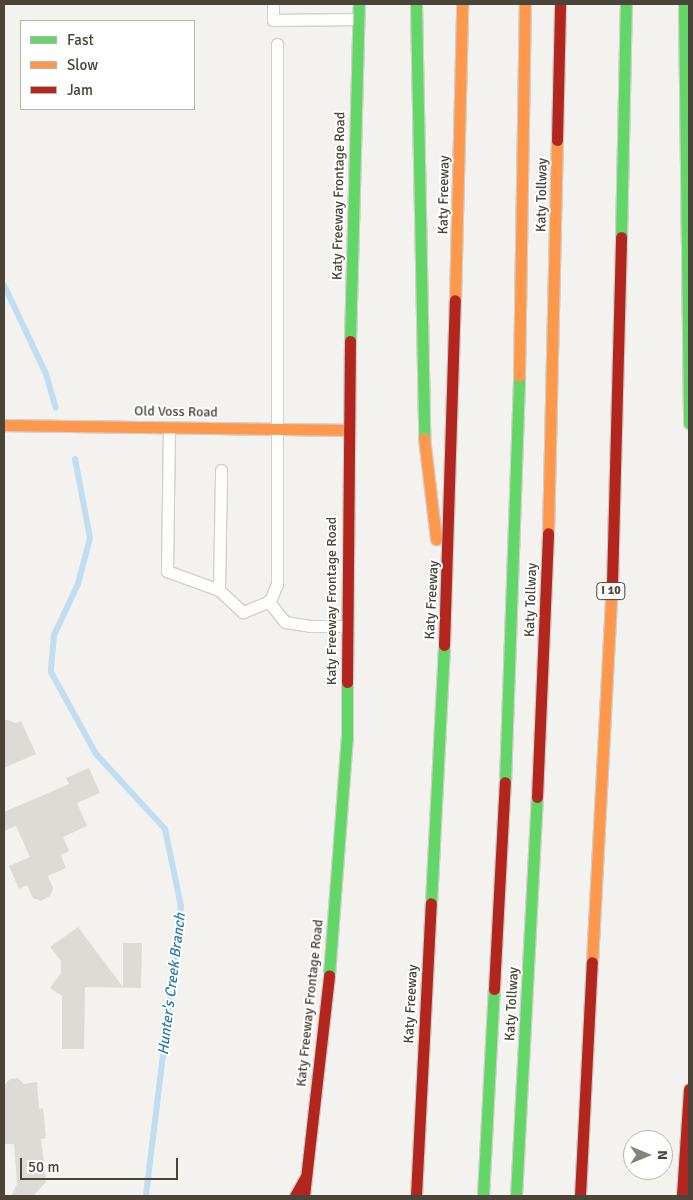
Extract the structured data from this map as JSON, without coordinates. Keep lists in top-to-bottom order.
{
  "streets": {
    "main road": [
      "Katy Freeway",
      "Katy Tollway",
      "Katy Freeway Frontage Road",
      "Old Voss Road",
      "I 10"
    ]
  },
  "crossings": [
    ["Katy Freeway Frontage Road", "Old Voss Road"]
  ],
  "water": ["Hunter's Creek Branch"],
  "legend": ["Fast", "Slow", "Jam"],
  "scale_bar": "50 m",
  "north": "right"
}
